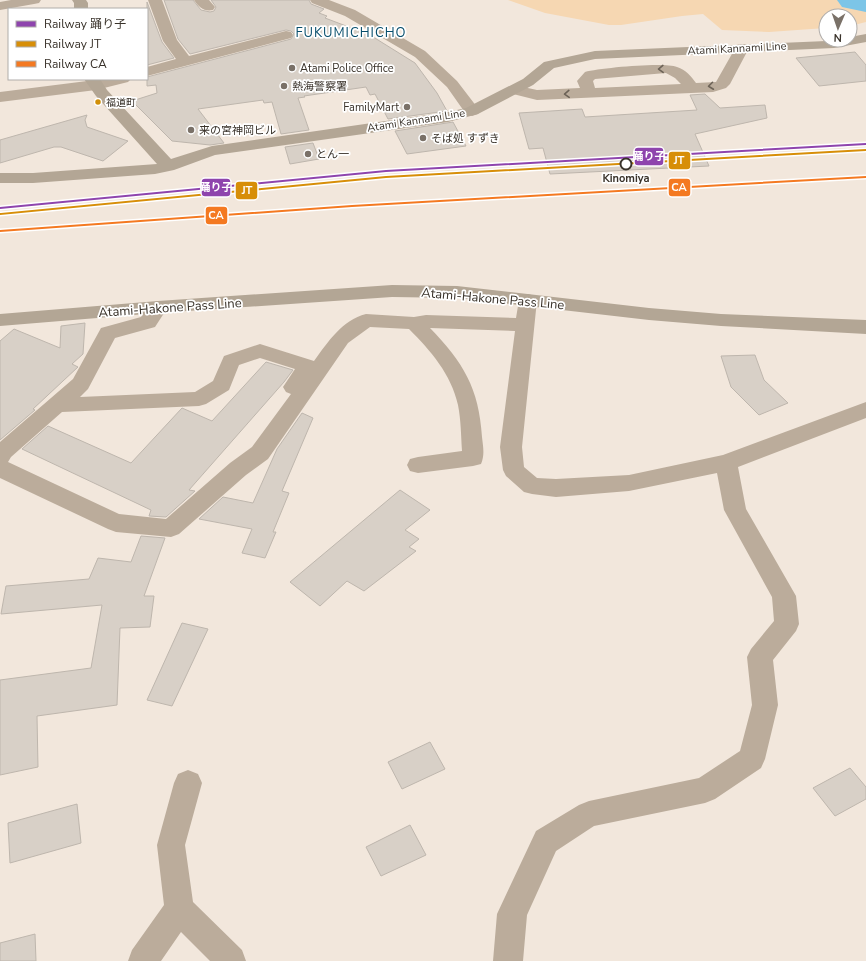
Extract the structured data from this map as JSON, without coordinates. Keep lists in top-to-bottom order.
{
  "streets": {
    "main road": ["Atami Kannami Line", "Atami-Hakone Pass Line"]
  },
  "districts": ["FUKUMICHICHO"],
  "places": [
    "Atami Police Office",
    "熱海警察署",
    "福道町",
    "FamilyMart",
    "来の宮神岡ビル",
    "そば処 すずき",
    "とん一",
    "Kinomiya"
  ],
  "lines": ["rail line 踊り子", "rail line JT", "rail line CA"],
  "legend": ["Railway 踊り子", "Railway JT", "Railway CA"],
  "north": "bottom"
}
